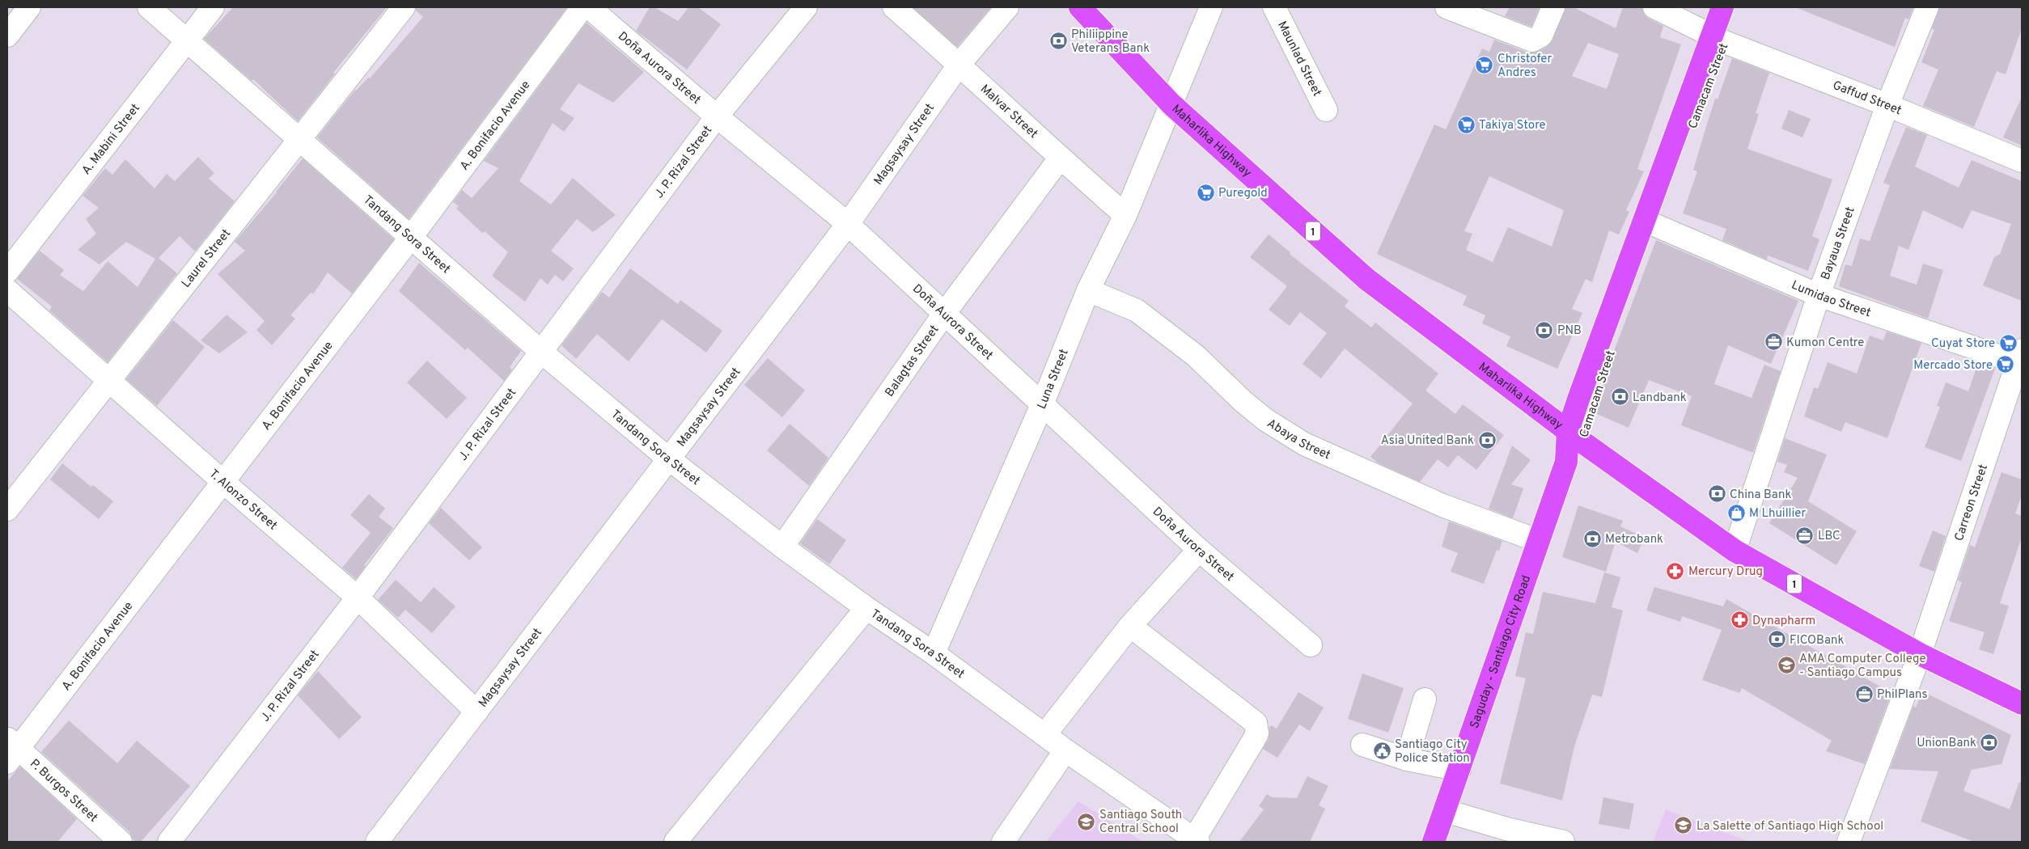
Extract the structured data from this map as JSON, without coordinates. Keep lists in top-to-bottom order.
{
  "streets": {
    "main road": [
      "Camacam Street",
      "Maharlika Highway",
      "1",
      "Saguday - Santiago City Road"
    ],
    "street": [
      "Maunlad Street",
      "Doña Aurora Street",
      "Gaffud Street",
      "Malvar Street",
      "A. Bonifacio Avenue",
      "A. Mabini Street",
      "Magsaysay Street",
      "J. P. Rizal Street",
      "Tandang Sora Street",
      "Bayaua Street",
      "Laurel Street",
      "Lumidao Street",
      "Balagtas Street",
      "Luna Street",
      "Abaya Street",
      "T. Alonzo Street",
      "Carreon Street",
      "P. Burgos Street"
    ]
  },
  "crossings": [
    ["Doña Aurora Street", "Magsaysay Street"],
    ["Doña Aurora Street", "J. P. Rizal Street"],
    ["Doña Aurora Street", "Balagtas Street"],
    ["Doña Aurora Street", "Luna Street"],
    ["Camacam Street", "Gaffud Street"],
    ["Camacam Street", "Maharlika Highway"],
    ["Camacam Street", "Lumidao Street"],
    ["Camacam Street", "Saguday - Santiago City Road"],
    ["Gaffud Street", "Bayaua Street"],
    ["Malvar Street", "Magsaysay Street"],
    ["Malvar Street", "Balagtas Street"],
    ["Malvar Street", "Luna Street"],
    ["A. Bonifacio Avenue", "Tandang Sora Street"],
    ["A. Bonifacio Avenue", "T. Alonzo Street"],
    ["A. Bonifacio Avenue", "P. Burgos Street"],
    ["A. Mabini Street", "Tandang Sora Street"],
    ["Maharlika Highway", "Bayaua Street"],
    ["Maharlika Highway", "Luna Street"],
    ["Maharlika Highway", "Carreon Street"],
    ["Magsaysay Street", "Tandang Sora Street"],
    ["Magsaysay Street", "T. Alonzo Street"],
    ["J. P. Rizal Street", "Tandang Sora Street"],
    ["J. P. Rizal Street", "T. Alonzo Street"],
    ["Tandang Sora Street", "Laurel Street"],
    ["Tandang Sora Street", "Balagtas Street"],
    ["Tandang Sora Street", "Luna Street"],
    ["Bayaua Street", "Lumidao Street"],
    ["Laurel Street", "T. Alonzo Street"],
    ["Lumidao Street", "Carreon Street"],
    ["Luna Street", "Abaya Street"],
    ["Abaya Street", "Saguday - Santiago City Road"]
  ],
  "places": {
    "bank": [
      "Philiippine Veterans Bank",
      "PNB",
      "Landbank",
      "Asia United Bank",
      "China Bank",
      "Metrobank",
      "FICOBank",
      "UnionBank"
    ],
    "supermarket": [
      "Christofer Andres",
      "Takiya Store",
      "Puregold",
      "Cuyat Store",
      "Mercado Store"
    ],
    "office": ["Kumon Centre", "LBC", "PhilPlans"],
    "shop": ["M Lhuillier"],
    "pharmacy": ["Mercury Drug", "Dynapharm"],
    "school or university": ["AMA Computer College - Santiago Campus", "Santiago South Central School", "La Salette of Santiago High School"],
    "public building": ["Santiago City Police Station"]
  }
}
